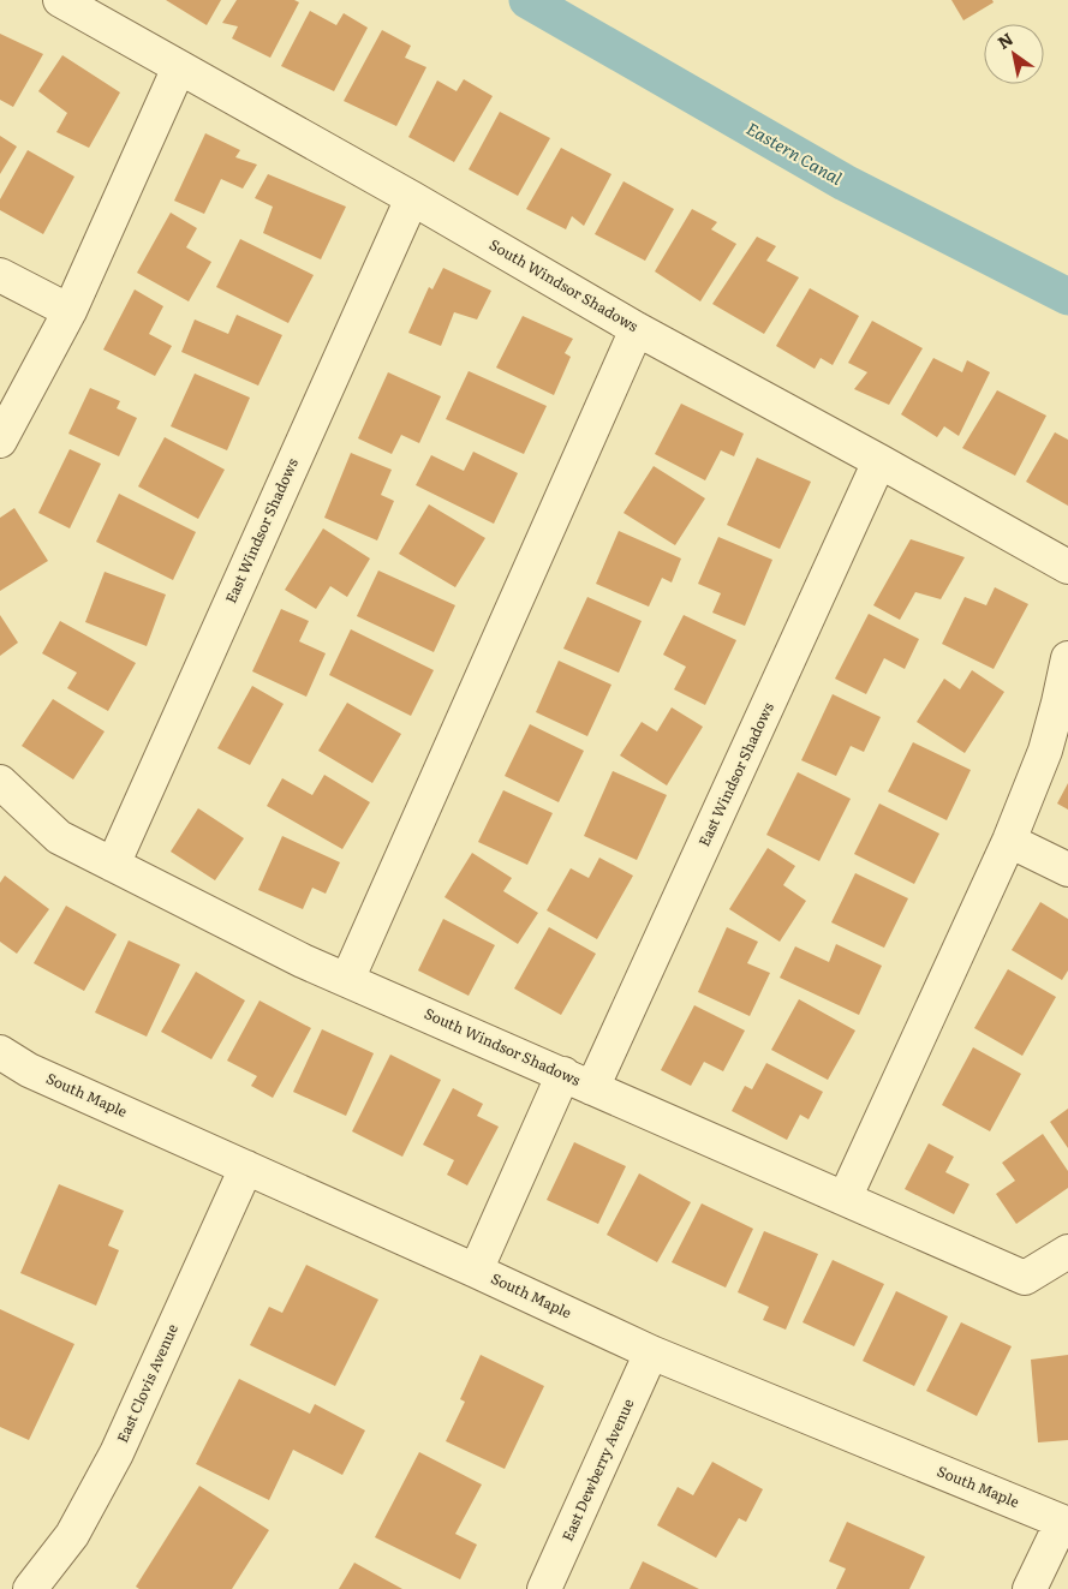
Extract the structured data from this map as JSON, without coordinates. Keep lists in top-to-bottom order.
{
  "streets": {
    "street": [
      "South Windsor Shadows",
      "East Windsor Shadows",
      "South Maple",
      "East Clovis Avenue",
      "East Dewberry Avenue"
    ]
  },
  "crossings": [
    ["South Windsor Shadows", "East Windsor Shadows"],
    ["South Maple", "East Clovis Avenue"],
    ["South Maple", "East Dewberry Avenue"]
  ],
  "water": ["Eastern Canal"],
  "north": "top left"
}
